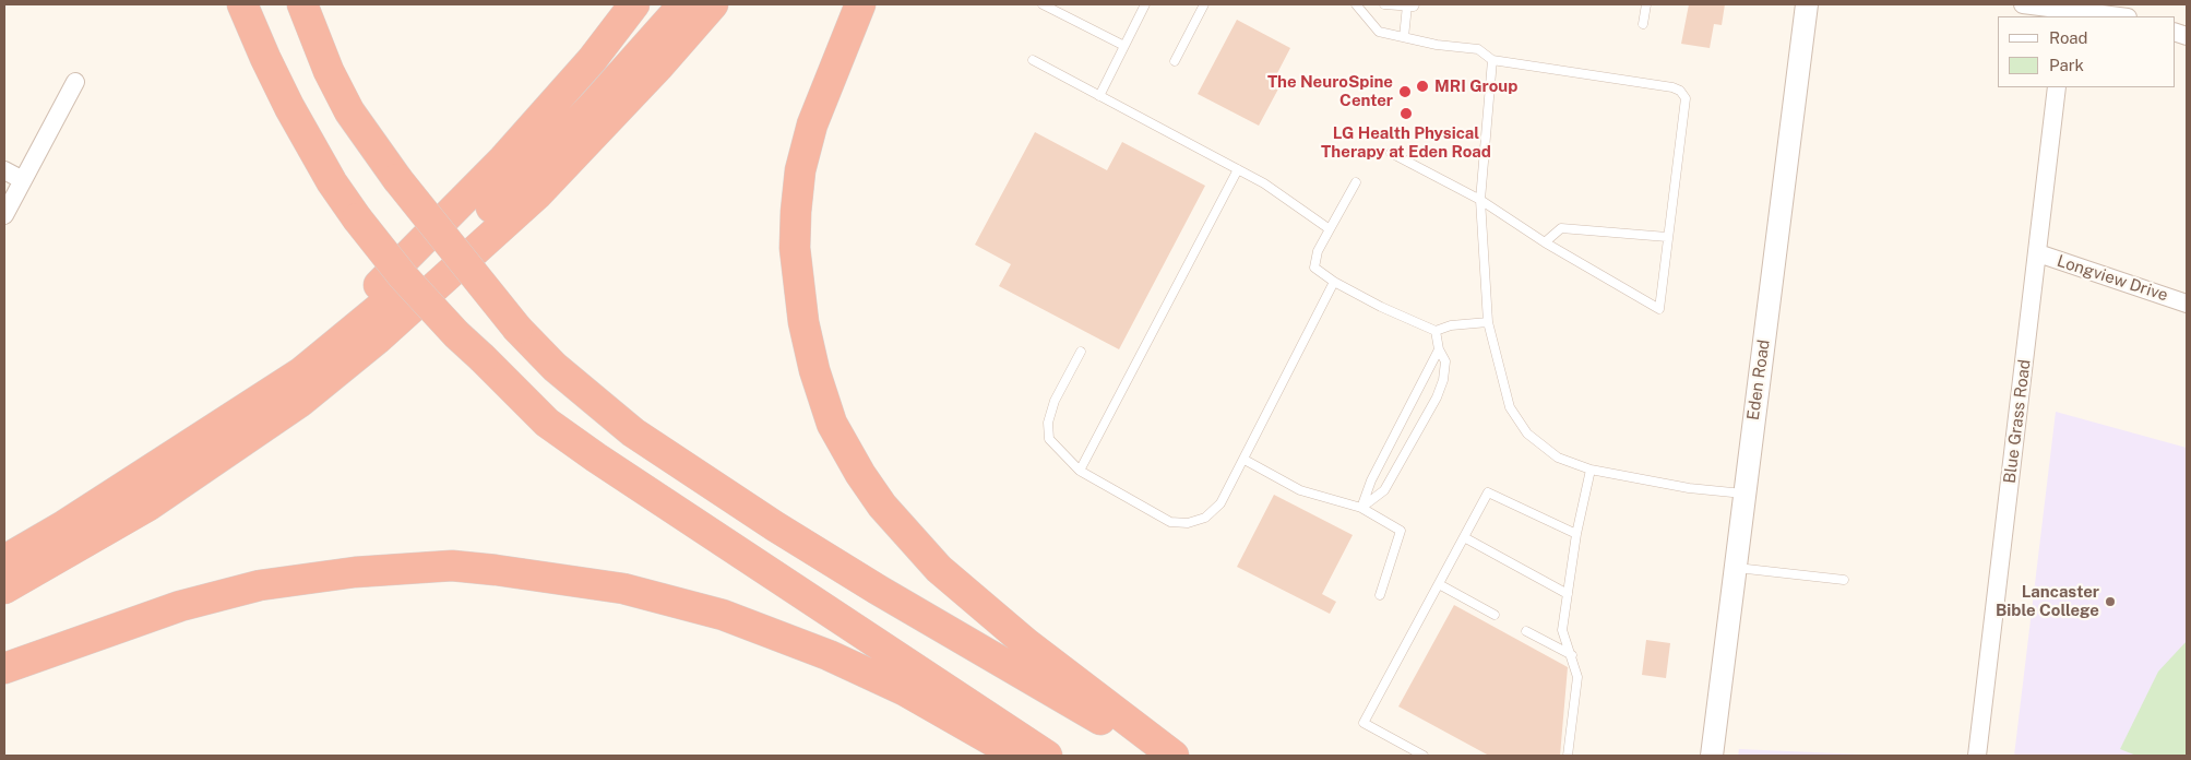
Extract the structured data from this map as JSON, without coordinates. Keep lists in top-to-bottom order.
{
  "streets": {
    "street": ["Longview Drive", "Eden Road", "Blue Grass Road"]
  },
  "crossings": [
    ["Longview Drive", "Blue Grass Road"]
  ],
  "places": [
    "MRI Group",
    "The NeuroSpine Center",
    "LG Health Physical Therapy at Eden Road",
    "Lancaster Bible College"
  ],
  "legend": ["Road", "Park"]
}
